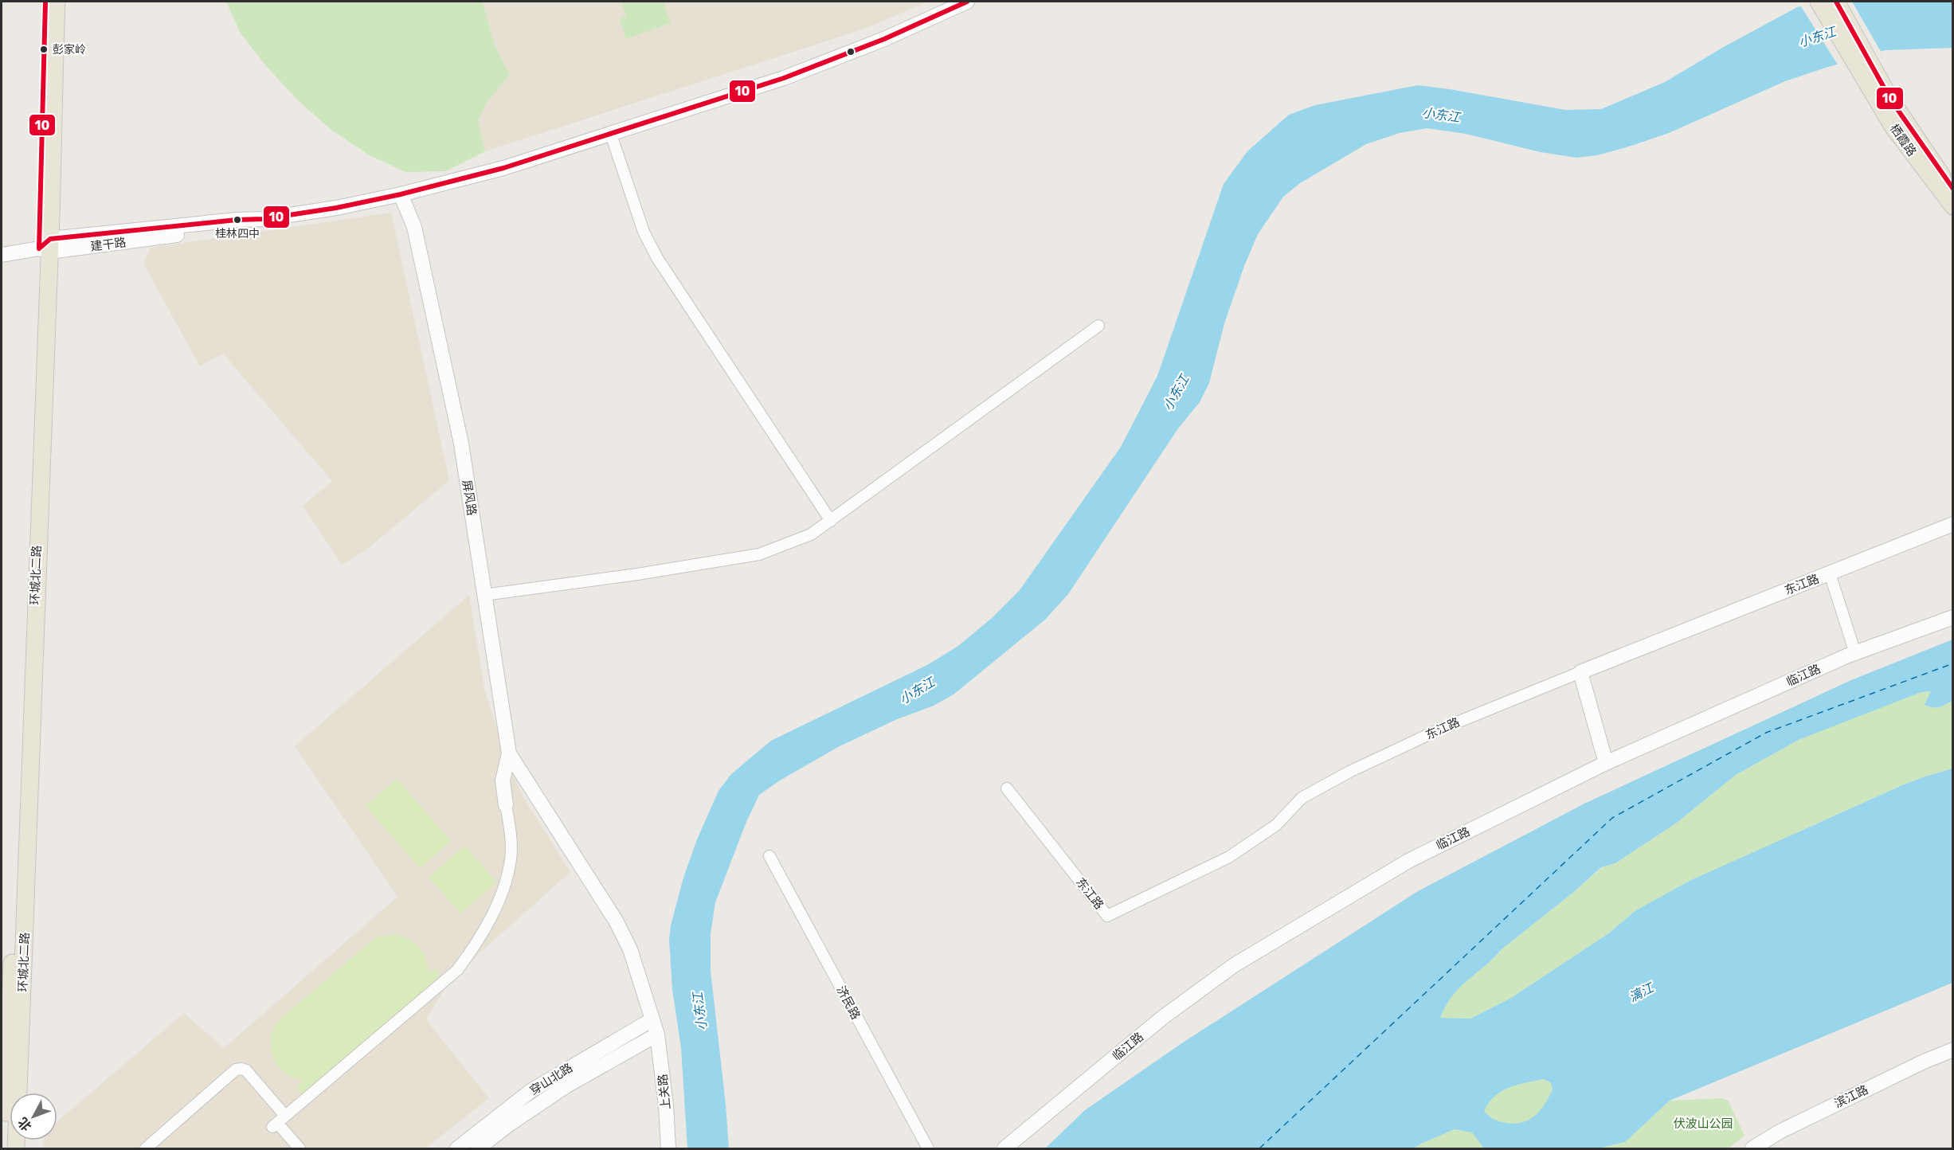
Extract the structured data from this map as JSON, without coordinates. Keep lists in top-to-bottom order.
{
  "streets": {
    "main road": ["栖霞路", "环城北二路"],
    "street": [
      "建干路",
      "屏风路",
      "东江路",
      "临江路",
      "济民路",
      "穿山北路",
      "上关路",
      "滨江路"
    ]
  },
  "crossings": [
    ["建干路", "屏风路"],
    ["建干路", "环城北二路"],
    ["屏风路", "上关路"],
    ["穿山北路", "上关路"]
  ],
  "water": ["小东江", "漓江"],
  "parks": ["伏波山公园"],
  "places": ["彭家岭", "桂林四中"],
  "lines": ["transit line 10"],
  "north": "bottom left"
}
